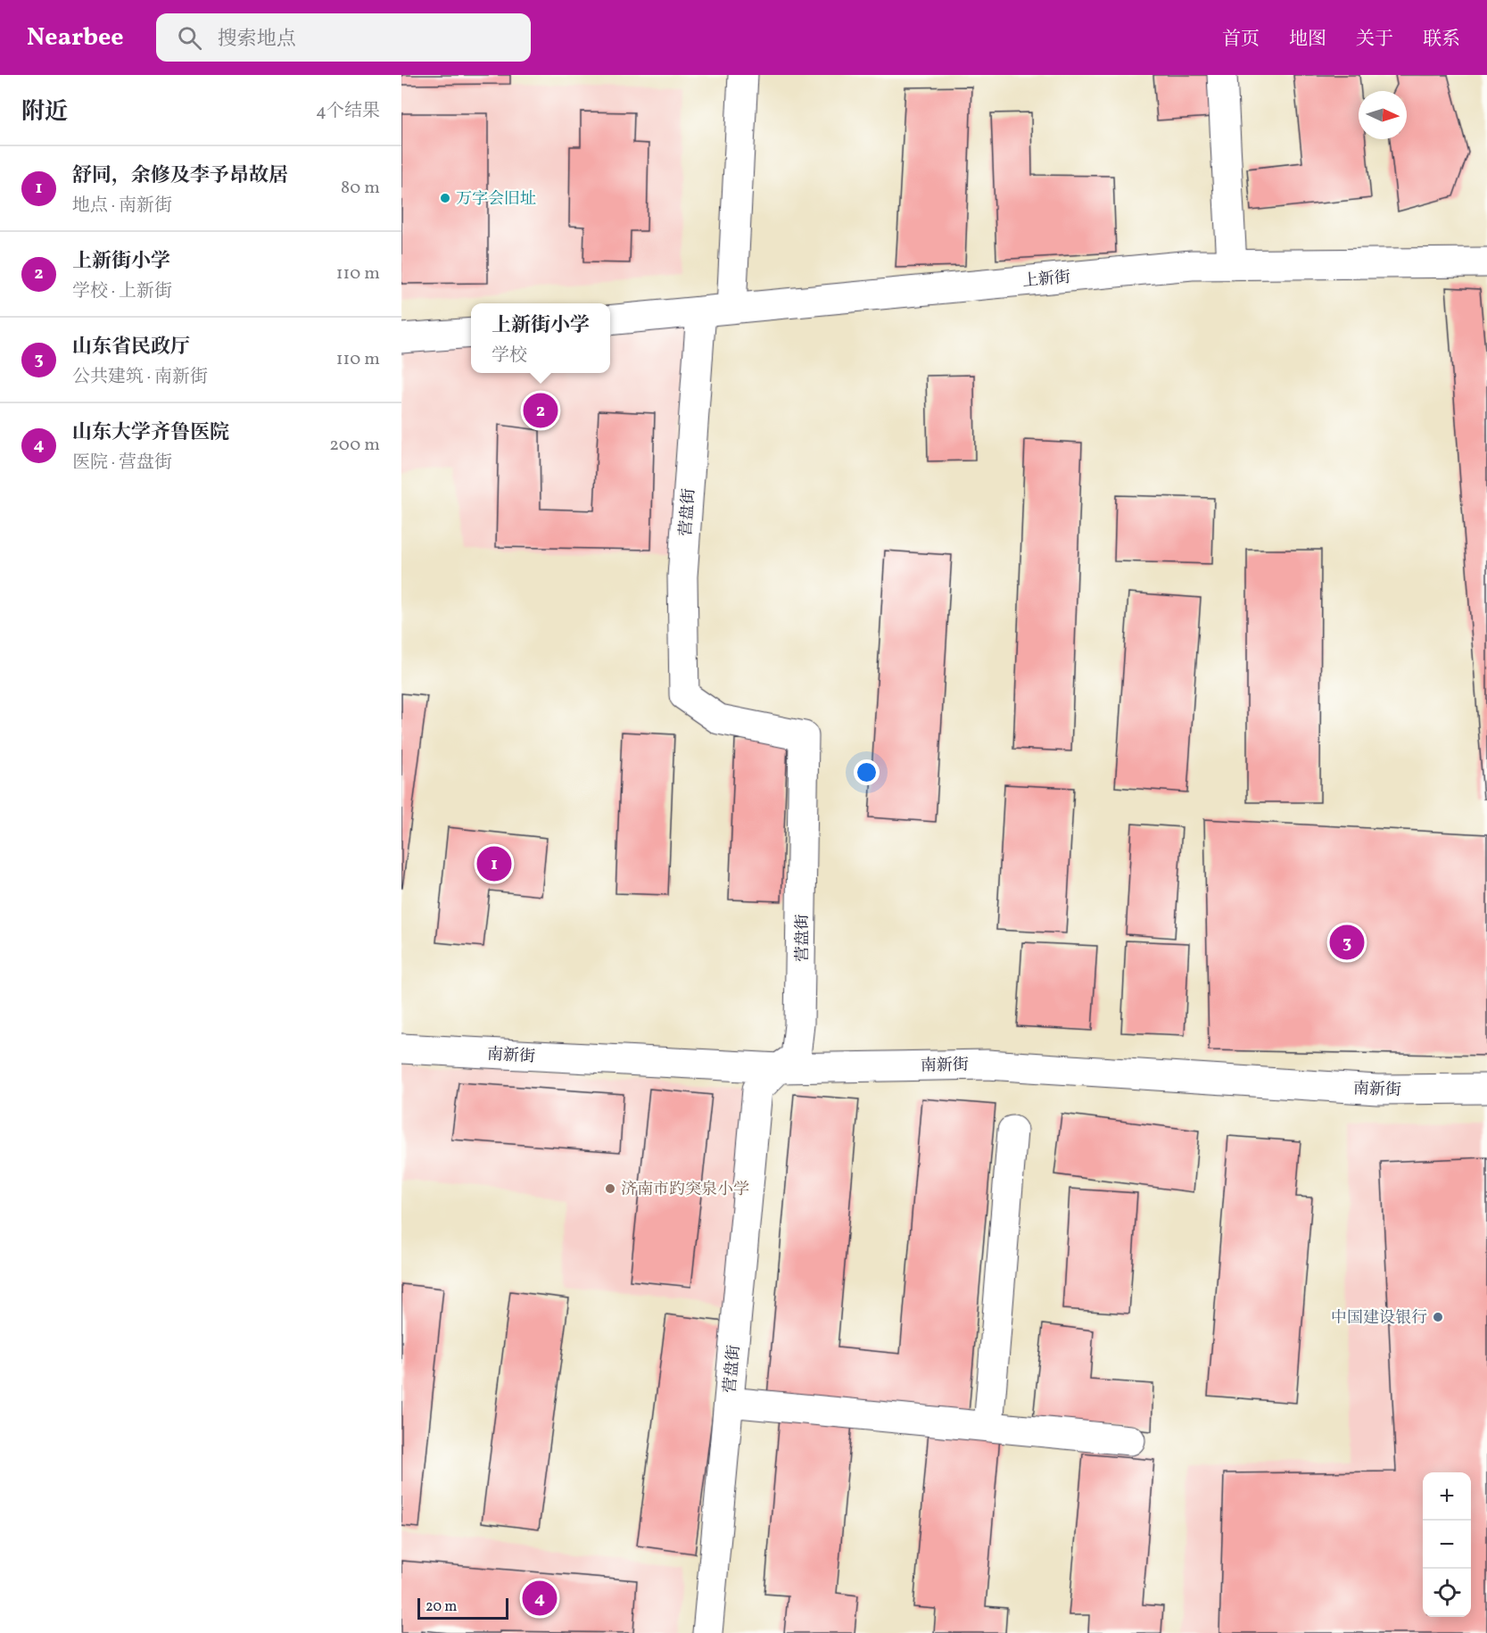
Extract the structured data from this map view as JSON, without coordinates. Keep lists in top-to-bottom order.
{
  "streets": {
    "street": ["上新街", "营盘街", "南新街"]
  },
  "crossings": [
    ["上新街", "营盘街"],
    ["营盘街", "南新街"]
  ],
  "places": ["万字会旧址", "济南市趵突泉小学", "中国建设银行"],
  "scale_bar": "20 m",
  "north": "right",
  "page": {
    "header": "Nearbee",
    "search": "搜索地点",
    "nav": [
      "首页",
      "地图",
      "关于",
      "联系"
    ],
    "heading": ["附近", "4个结果"],
    "list": [
      {
        "mark": "1",
        "name": "舒同，余修及李予昂故居",
        "note": "地点 · 南新街",
        "value": "80 m"
      },
      {
        "mark": "2",
        "name": "上新街小学",
        "note": "学校 · 上新街",
        "value": "110 m"
      },
      {
        "mark": "3",
        "name": "山东省民政厅",
        "note": "公共建筑 · 南新街",
        "value": "110 m"
      },
      {
        "mark": "4",
        "name": "山东大学齐鲁医院",
        "note": "医院 · 营盘街",
        "value": "200 m"
      }
    ],
    "popup": ["上新街小学", "学校"],
    "pins": [
      "2",
      "1",
      "3",
      "4"
    ],
    "map_buttons": ["+", "−"],
    "scale": "20 m"
  }
}
